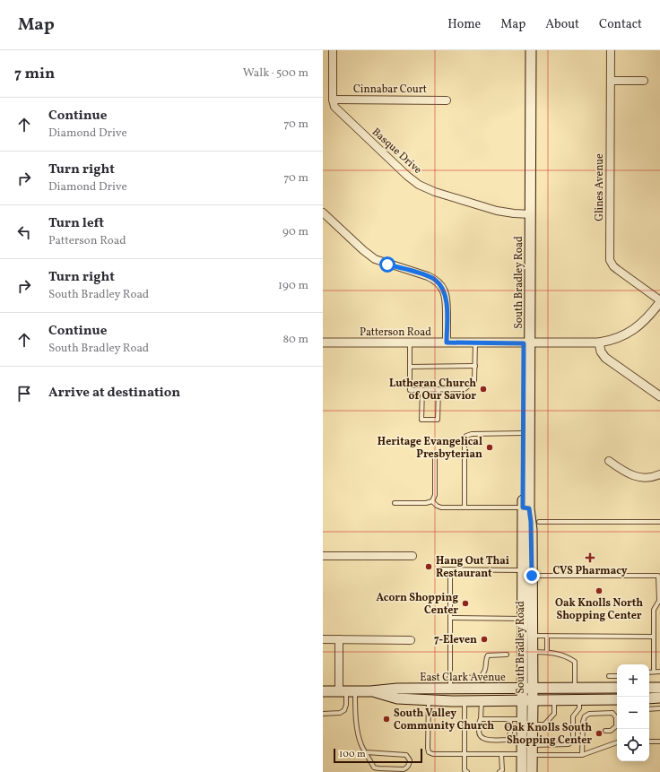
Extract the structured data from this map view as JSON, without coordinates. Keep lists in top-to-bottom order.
{
  "streets": {
    "main road": ["South Bradley Road", "East Clark Avenue"],
    "street": [
      "Cinnabar Court",
      "Basque Drive",
      "Glines Avenue",
      "Patterson Road"
    ]
  },
  "crossings": [
    ["Cinnabar Court", "Basque Drive"],
    ["Basque Drive", "South Bradley Road"],
    ["Glines Avenue", "Patterson Road"],
    ["South Bradley Road", "Patterson Road"],
    ["South Bradley Road", "East Clark Avenue"]
  ],
  "places": {
    "other": [
      "Lutheran Church of Our Savior",
      "Heritage Evangelical Presbyterian",
      "Hang Out Thai Restaurant",
      "Oak Knolls North Shopping Center",
      "Acorn Shopping Center",
      "7-Eleven",
      "South Valley Community Church",
      "Oak Knolls South Shopping Center"
    ],
    "health": ["CVS Pharmacy"]
  },
  "scale_bar": "100 m",
  "page": {
    "header": "Map",
    "nav": [
      "Home",
      "Map",
      "About",
      "Contact"
    ],
    "heading": ["7 min", "Walk · 500 m"],
    "list": [
      ["Continue", "Diamond Drive", "70 m"],
      ["Turn right", "Diamond Drive", "70 m"],
      ["Turn left", "Patterson Road", "90 m"],
      ["Turn right", "South Bradley Road", "190 m"],
      ["Continue", "South Bradley Road", "80 m"],
      "Arrive at destination"
    ],
    "map_buttons": ["+", "−"],
    "scale": "100 m"
  }
}
